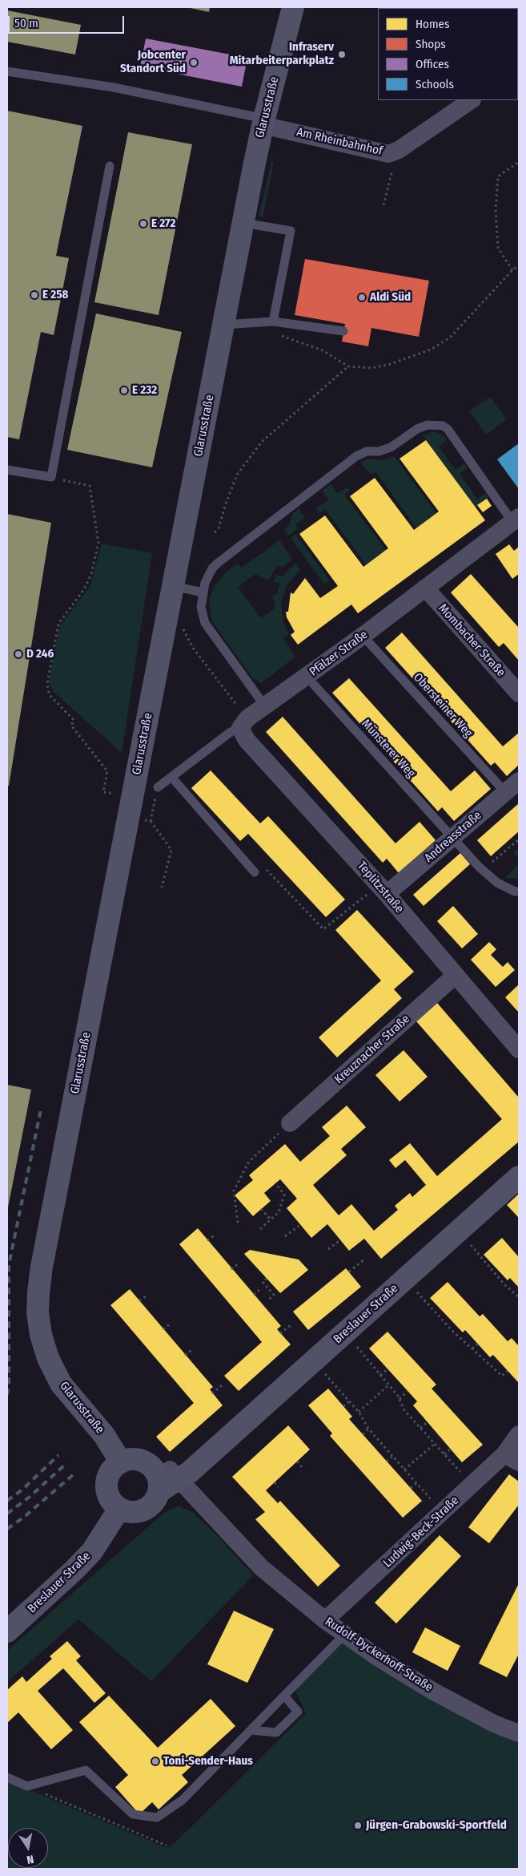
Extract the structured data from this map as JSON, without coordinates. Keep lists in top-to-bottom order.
{
  "streets": {
    "street": [
      "Glarusstraße",
      "Am Rheinbahnhof",
      "Mombacher Straße",
      "Pfälzer Straße",
      "Andreasstraße",
      "Teplitzstraße",
      "Kreuznacher Straße",
      "Breslauer Straße",
      "Ludwig-Beck-Straße",
      "Rudolf-Dyckerhoff-Straße"
    ],
    "lane": ["Obersteiner Weg", "Münsterer Weg"]
  },
  "crossings": [
    ["Glarusstraße", "Am Rheinbahnhof"],
    ["Glarusstraße", "Breslauer Straße"],
    ["Glarusstraße", "Rudolf-Dyckerhoff-Straße"],
    ["Mombacher Straße", "Pfälzer Straße"],
    ["Pfälzer Straße", "Obersteiner Weg"],
    ["Pfälzer Straße", "Münsterer Weg"],
    ["Pfälzer Straße", "Teplitzstraße"],
    ["Obersteiner Weg", "Andreasstraße"],
    ["Münsterer Weg", "Andreasstraße"],
    ["Andreasstraße", "Teplitzstraße"],
    ["Teplitzstraße", "Kreuznacher Straße"],
    ["Breslauer Straße", "Rudolf-Dyckerhoff-Straße"],
    ["Ludwig-Beck-Straße", "Rudolf-Dyckerhoff-Straße"]
  ],
  "places": [
    "Infraserv Mitarbeiterparkplatz",
    "Jobcenter Standort Süd",
    "E 272",
    "E 258",
    "Aldi Süd",
    "E 232",
    "D 246",
    "Toni-Sender-Haus",
    "Jürgen-Grabowski-Sportfeld"
  ],
  "legend": [
    "Homes",
    "Shops",
    "Offices",
    "Schools"
  ],
  "scale_bar": "50 m",
  "north": "bottom"
}
